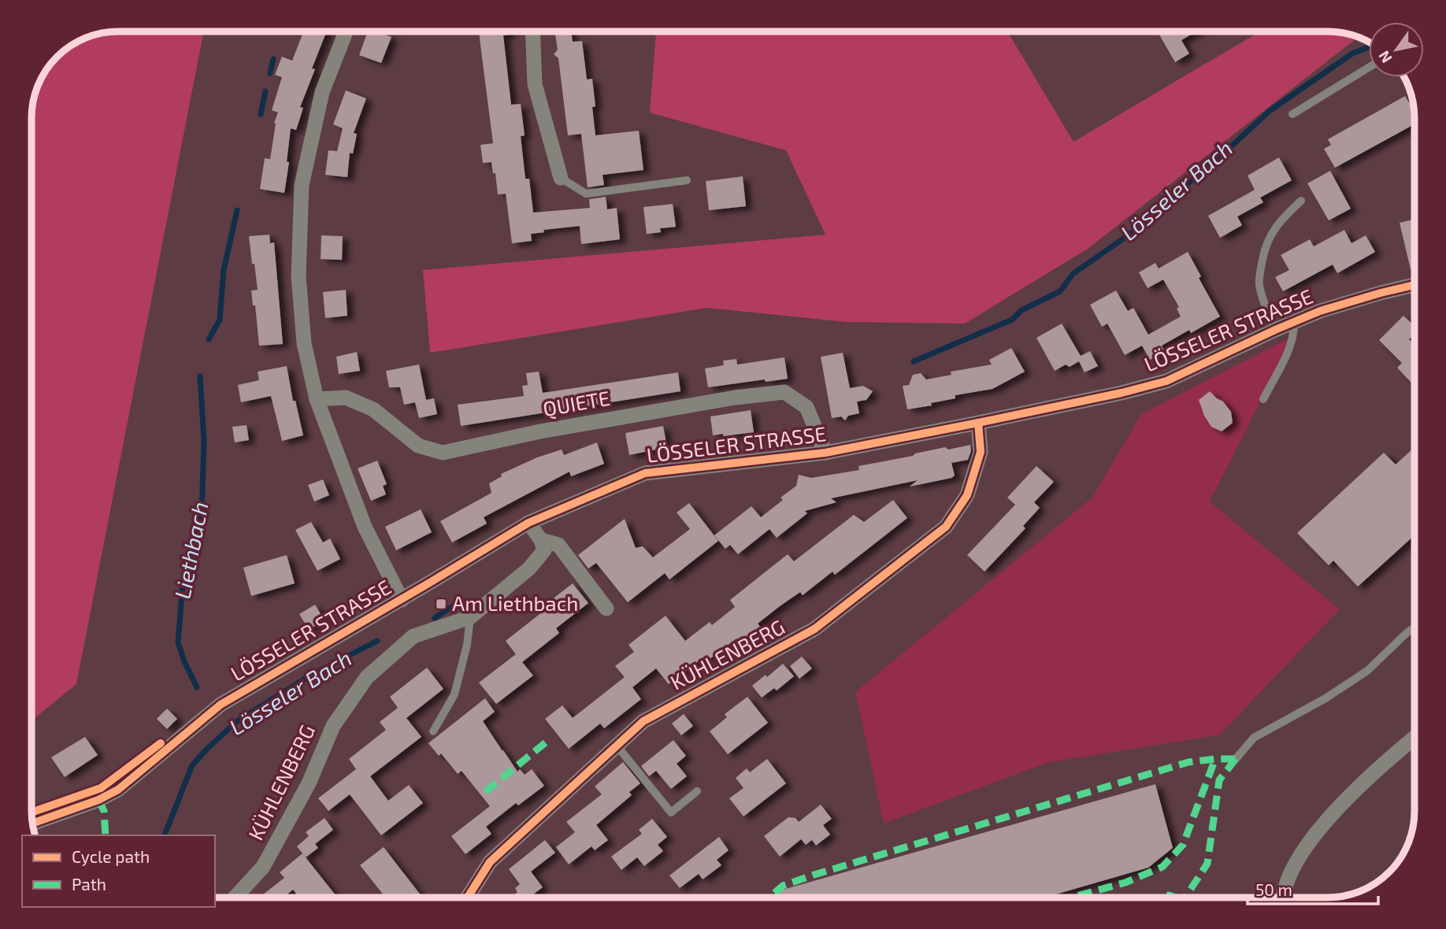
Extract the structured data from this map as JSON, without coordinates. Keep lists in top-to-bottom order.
{
  "streets": {
    "street": ["LÖSSELER STRASSE", "QUIETE", "KÜHLENBERG"]
  },
  "crossings": [
    ["LÖSSELER STRASSE", "QUIETE"],
    ["LÖSSELER STRASSE", "KÜHLENBERG"]
  ],
  "water": ["Lösseler Bach", "Liethbach"],
  "places": {
    "transit": ["Am Liethbach"]
  },
  "legend": ["Cycle path", "Path"],
  "scale_bar": "50 m",
  "north": "bottom left"
}
